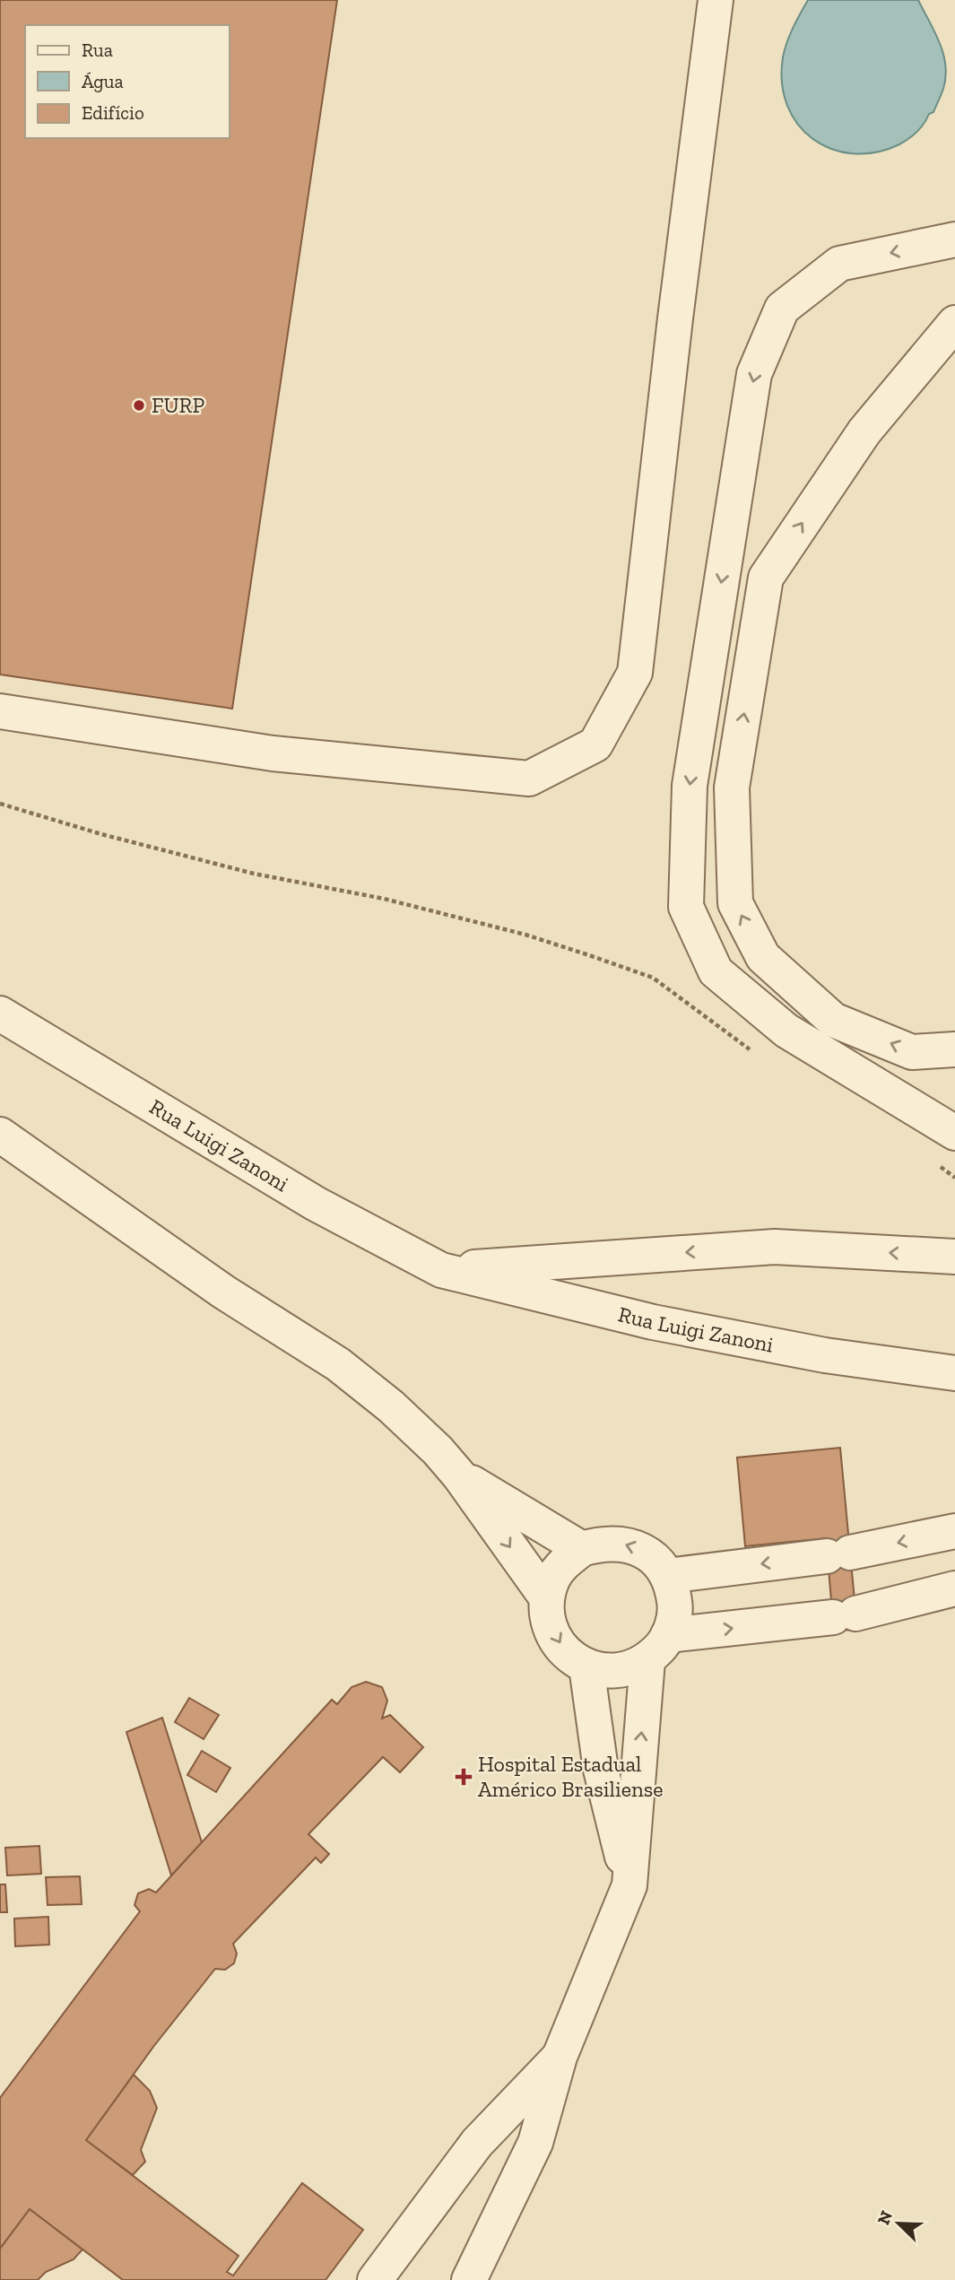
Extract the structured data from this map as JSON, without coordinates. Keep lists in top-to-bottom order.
{
  "streets": {
    "street": ["Rua Luigi Zanoni"]
  },
  "places": {
    "other": ["FURP"],
    "health": ["Hospital Estadual Américo Brasiliense"]
  },
  "legend": ["Rua", "Água", "Edifício"],
  "north": "top left"
}
